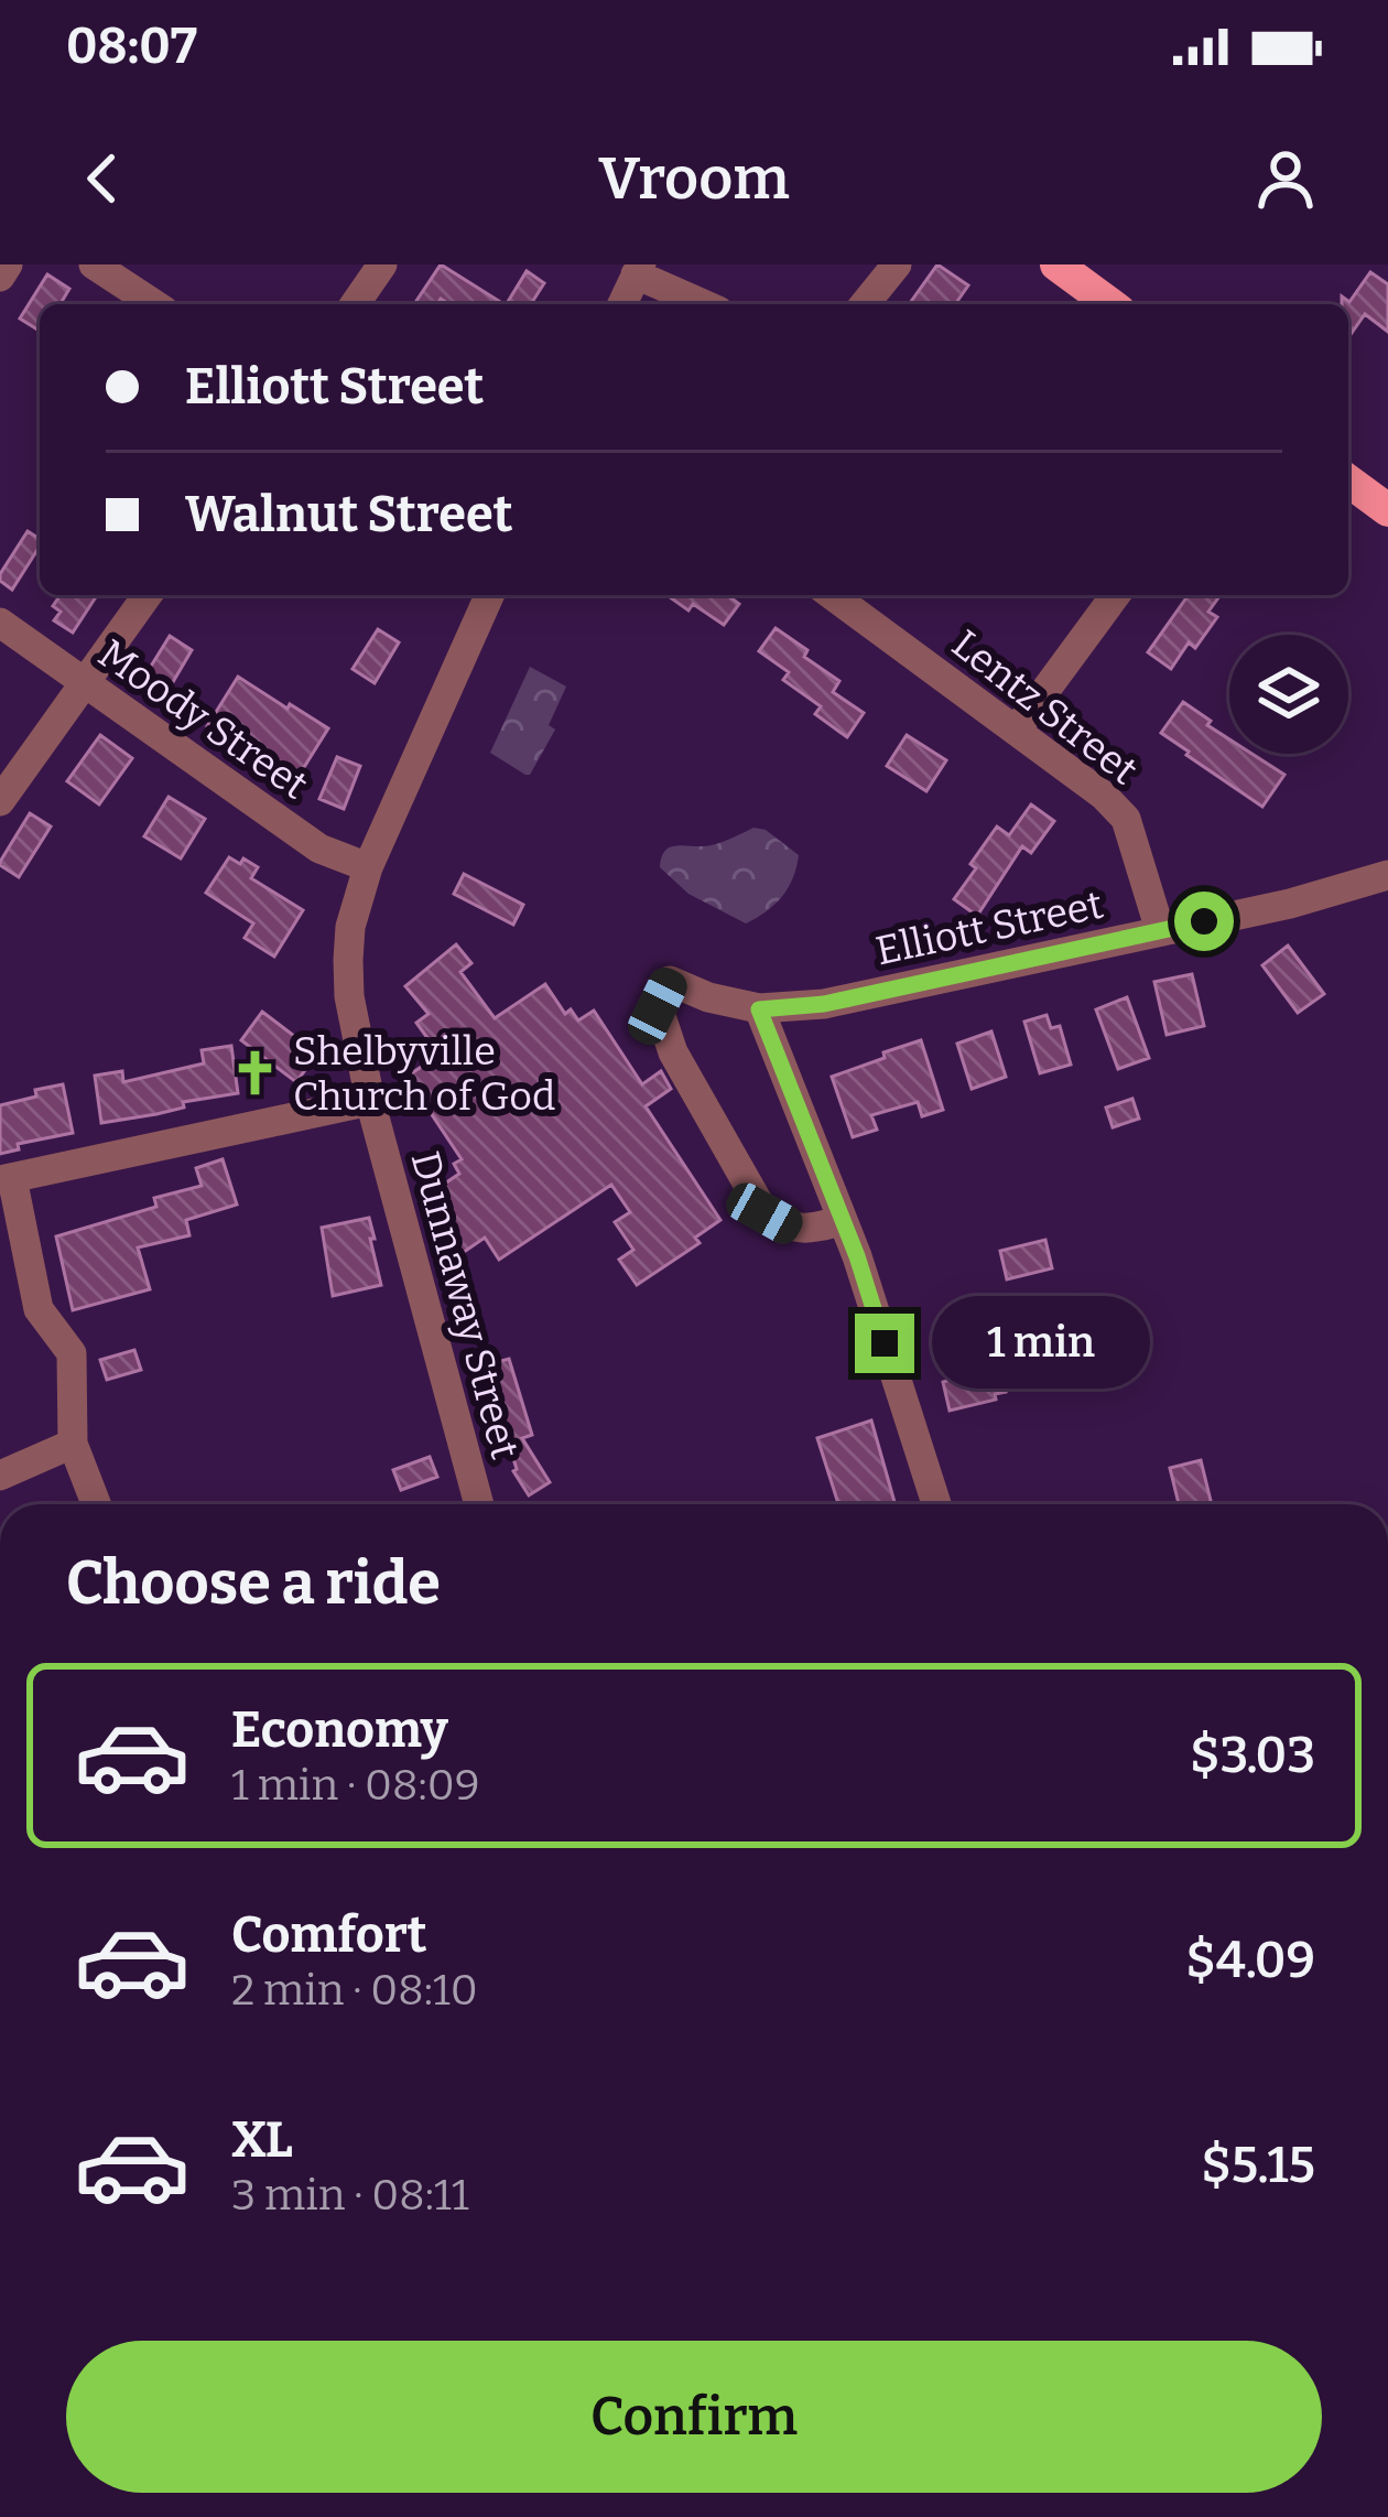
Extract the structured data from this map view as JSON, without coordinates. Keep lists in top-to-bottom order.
{
  "streets": {
    "street": [
      "Lentz Street",
      "Moody Street",
      "Elliott Street",
      "Dunnaway Street"
    ]
  },
  "crossings": [
    ["Lentz Street", "Elliott Street"],
    ["Moody Street", "Dunnaway Street"]
  ],
  "places": {
    "church": ["Shelbyville Church of God"]
  },
  "page": {
    "status": "08:07",
    "header": "Vroom",
    "banner": ["Elliott Street", "Walnut Street"],
    "bubble": "1 min",
    "heading": "Choose a ride",
    "list": [
      {
        "name": "Economy",
        "note": "1 min · 08:09",
        "value": "$3.03"
      },
      {
        "name": "Comfort",
        "note": "2 min · 08:10",
        "value": "$4.09"
      },
      {
        "name": "XL",
        "note": "3 min · 08:11",
        "value": "$5.15"
      }
    ],
    "buttons": "Confirm"
  }
}
